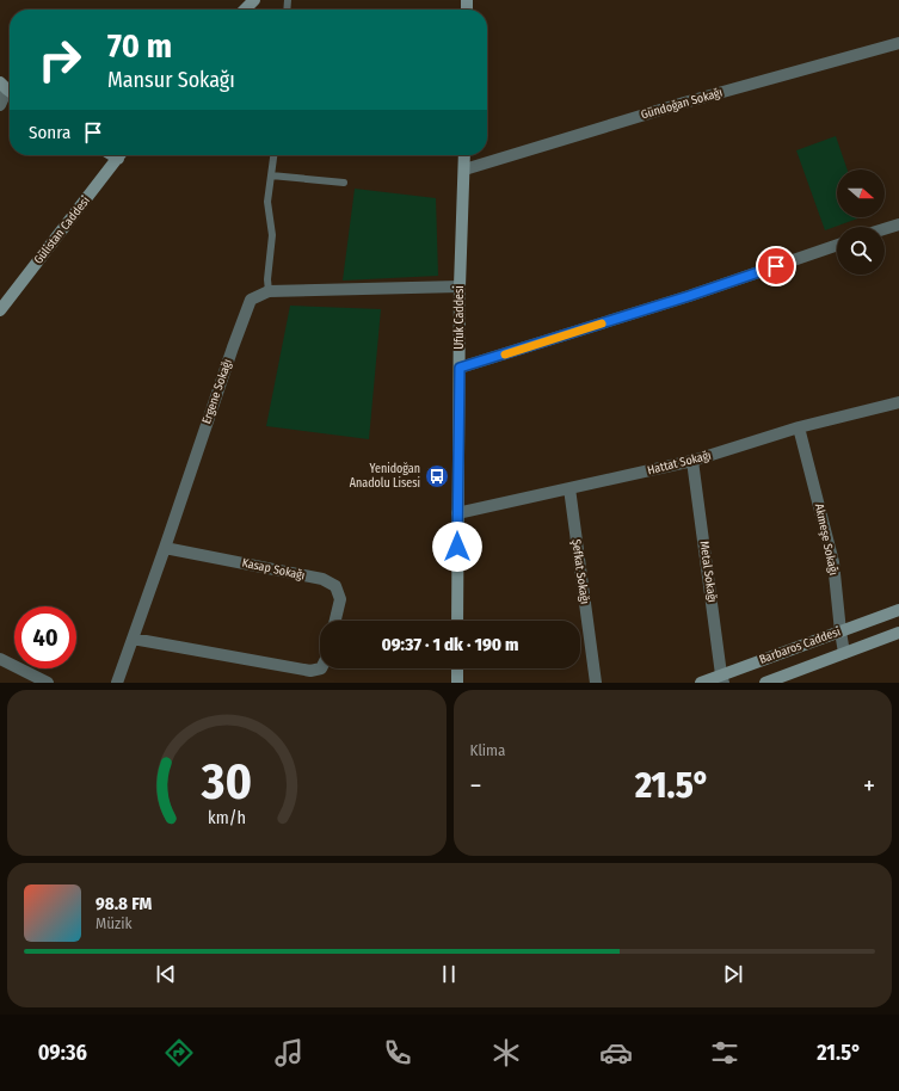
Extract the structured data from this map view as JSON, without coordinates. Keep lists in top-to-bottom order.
{
  "streets": {
    "street": [
      "Gündoğan Sokağı",
      "Gülistan Caddesi",
      "Ufuk Caddesi",
      "Ergene Sokağı",
      "Hattat Sokağı",
      "Akmeşe Sokağı",
      "Kasap Sokağı",
      "Şefkat Sokağı",
      "Metal Sokağı",
      "Barbaros Caddesi"
    ]
  },
  "crossings": [
    ["Gündoğan Sokağı", "Ufuk Caddesi"],
    ["Ufuk Caddesi", "Hattat Sokağı"],
    ["Ergene Sokağı", "Kasap Sokağı"],
    ["Hattat Sokağı", "Akmeşe Sokağı"],
    ["Hattat Sokağı", "Şefkat Sokağı"],
    ["Hattat Sokağı", "Metal Sokağı"],
    ["Akmeşe Sokağı", "Barbaros Caddesi"],
    ["Metal Sokağı", "Barbaros Caddesi"]
  ],
  "places": {
    "bus stop": ["Yenidoğan Anadolu Lisesi"]
  },
  "north": "right",
  "page": {
    "turn": ["70 m", "Mansur Sokağı"],
    "then": "Sonra",
    "limit": "40",
    "trip": "09:37 · 1 dk · 190 m",
    "tile": "Klima",
    "heat": ["−", "21.5°", "+"],
    "song": ["98.8 FM", "Müzik"],
    "tabs": ["09:36", "21.5°"],
    "gauge": ["30", "km/h"]
  }
}
